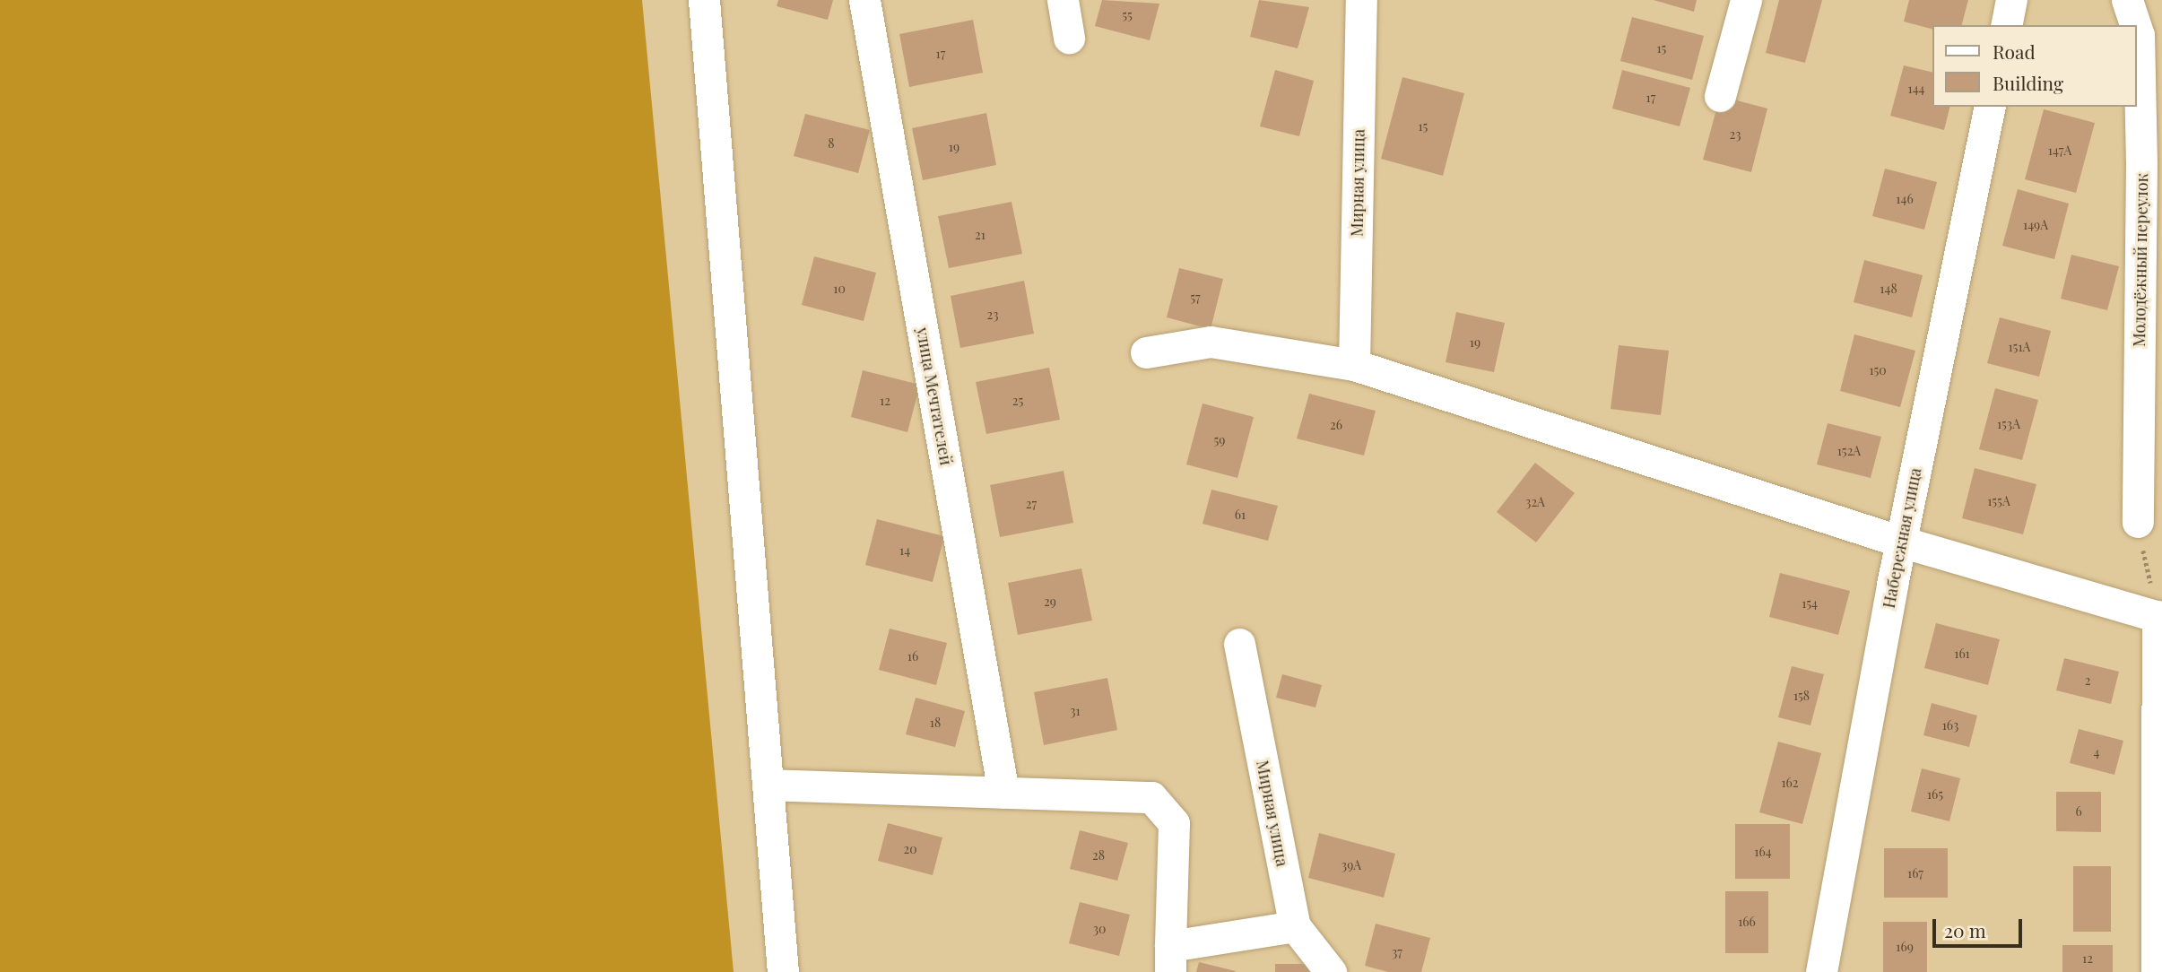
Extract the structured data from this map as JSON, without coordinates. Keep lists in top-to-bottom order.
{
  "streets": {
    "street": [
      "Мирная улица",
      "Молодёжный переулок",
      "улица Мечтателей",
      "Набережная улица"
    ]
  },
  "house_numbers": [
    "55",
    "15",
    "17",
    "144",
    "17",
    "15",
    "23",
    "8",
    "19",
    "147А",
    "146",
    "149А",
    "21",
    "10",
    "148",
    "57",
    "23",
    "19",
    "151А",
    "150",
    "12",
    "25",
    "153А",
    "26",
    "59",
    "152А",
    "155А",
    "32А",
    "27",
    "61",
    "14",
    "29",
    "154",
    "161",
    "16",
    "2",
    "158",
    "31",
    "18",
    "163",
    "4",
    "162",
    "165",
    "6",
    "20",
    "164",
    "28",
    "39А",
    "167",
    "166",
    "30",
    "169",
    "37",
    "12"
  ],
  "legend": ["Road", "Building"],
  "scale_bar": "20 m"
}
